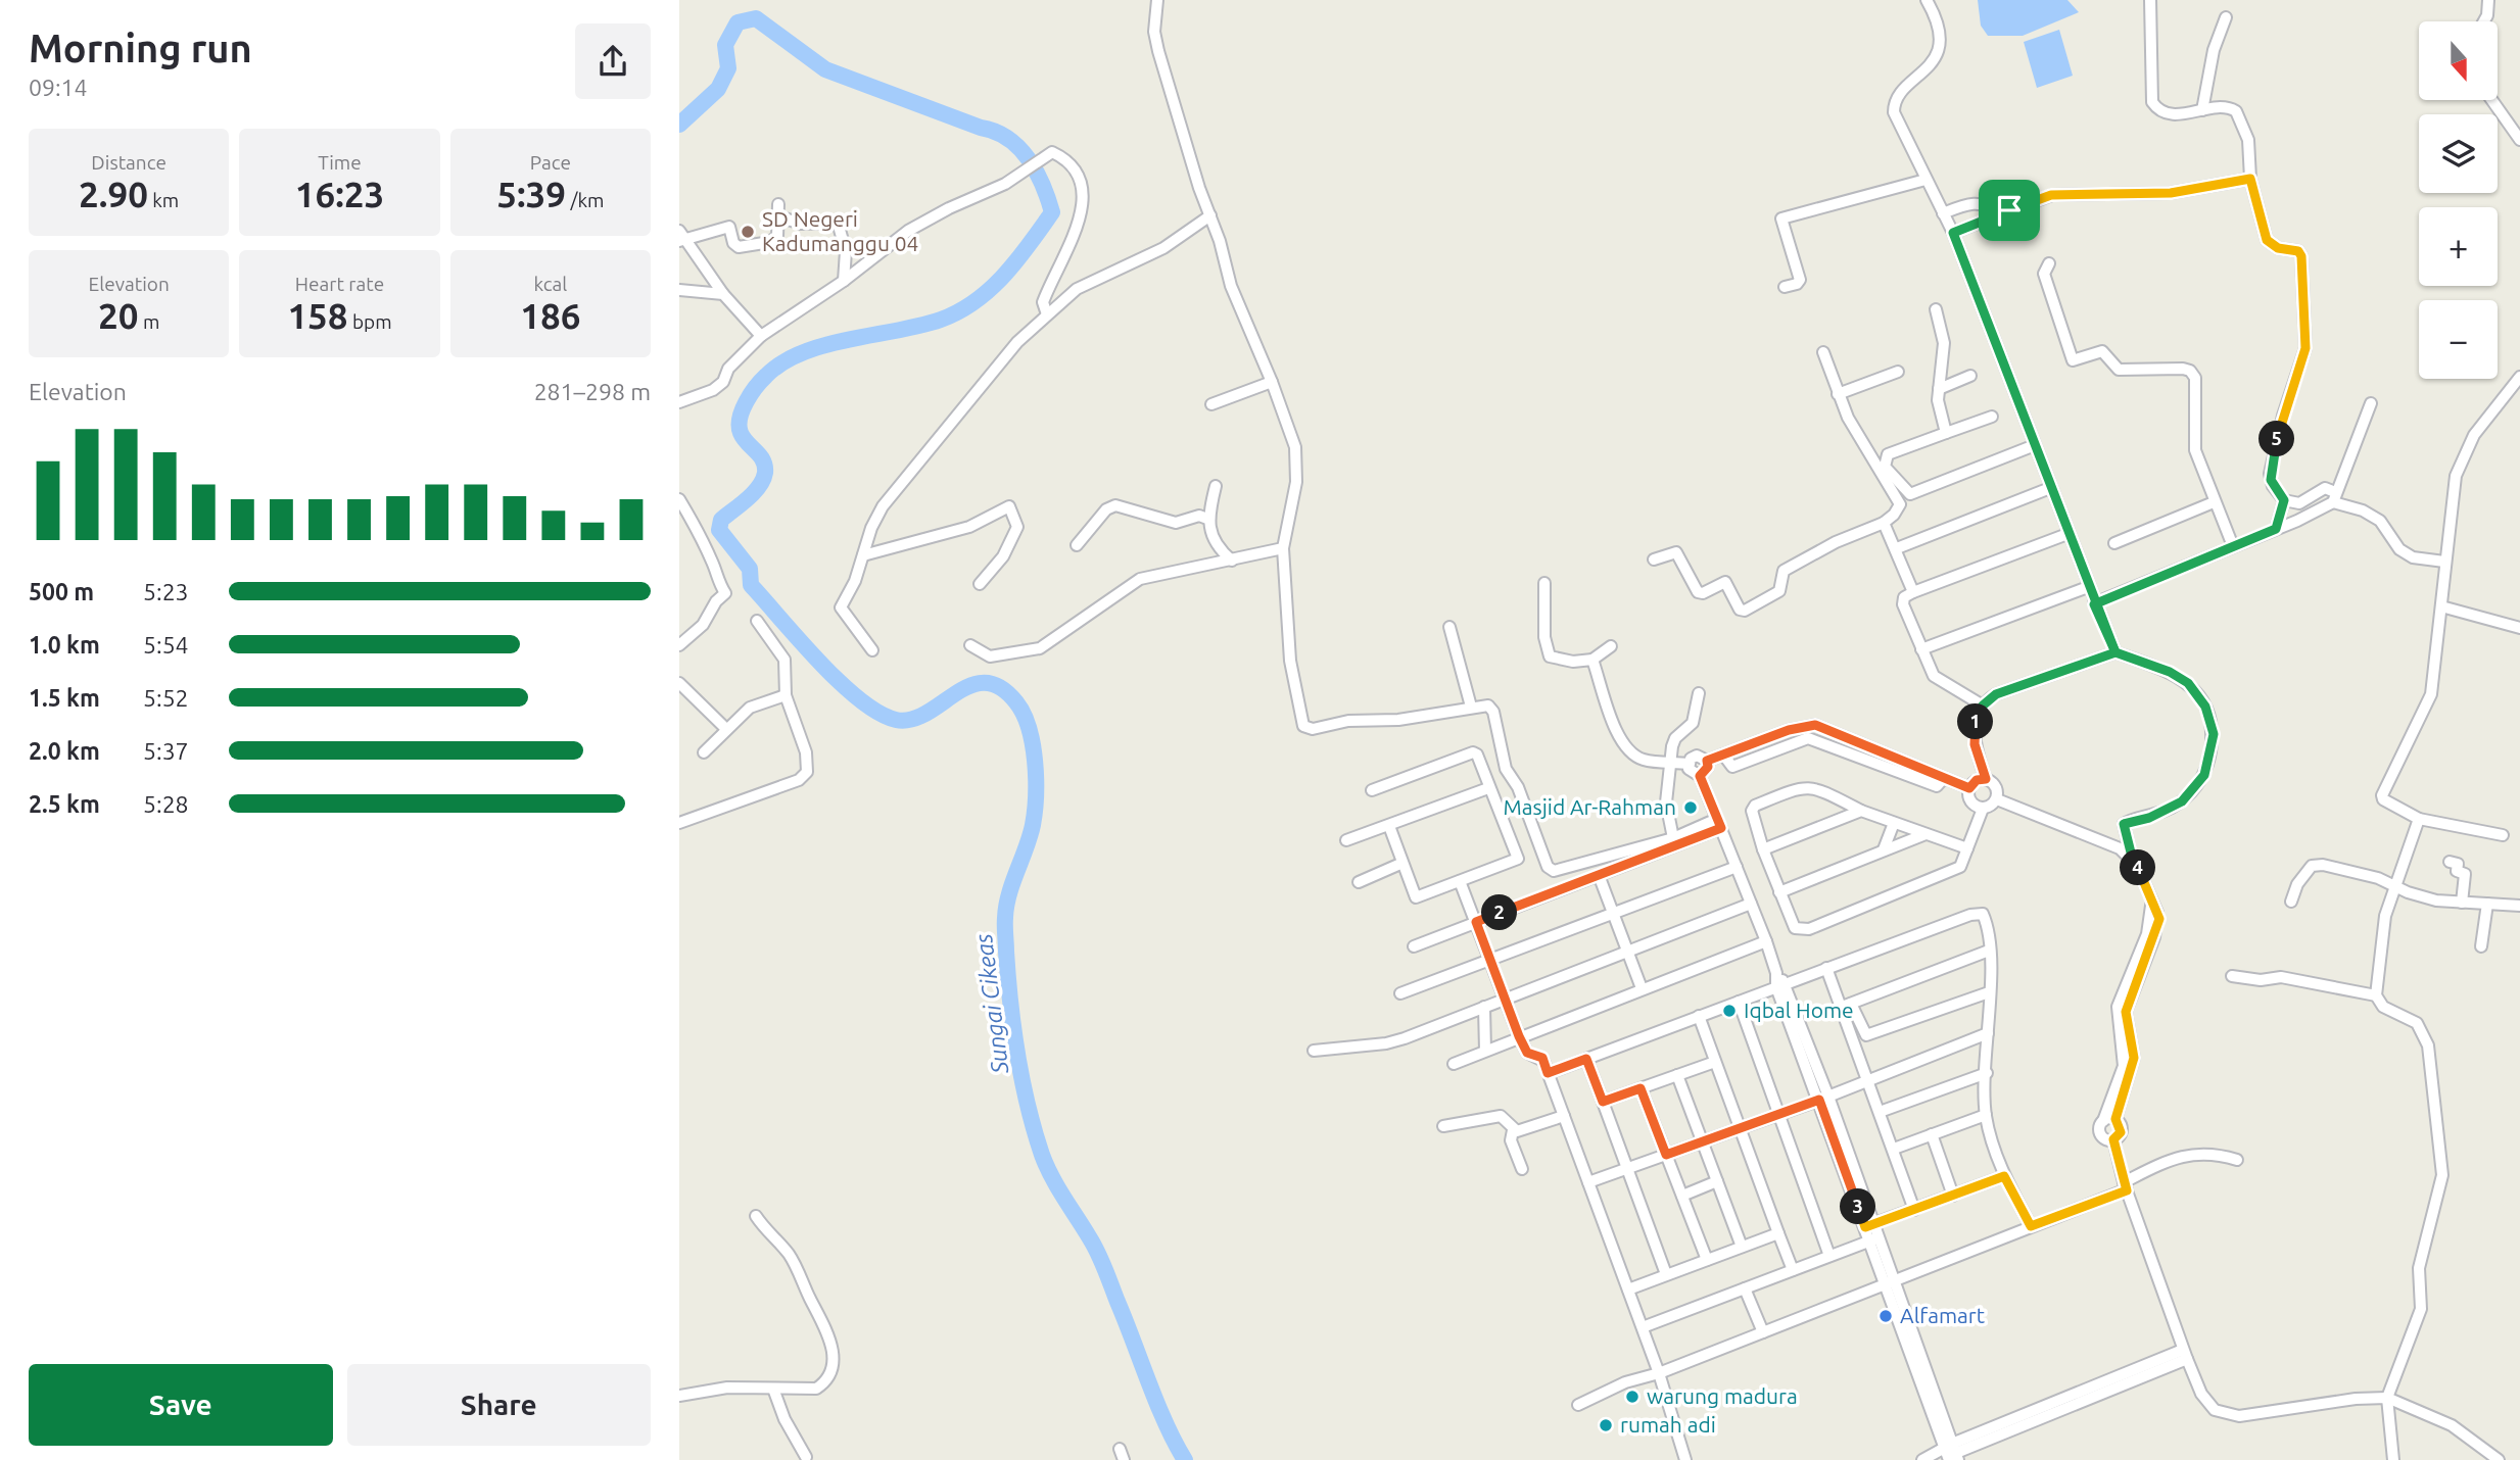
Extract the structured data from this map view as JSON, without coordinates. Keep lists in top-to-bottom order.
{
  "water": ["Sungai Cikeas"],
  "places": [
    "SD Negeri Kadumanggu 04",
    "Masjid Ar-Rahman",
    "Iqbal Home",
    "Alfamart",
    "warung madura",
    "rumah adi"
  ],
  "north": "bottom",
  "page": {
    "heading": ["Morning run", "09:14"],
    "map_buttons": ["+", "−"],
    "stats": [
      ["Distance", "2.90 km"],
      ["Time", "16:23"],
      ["Pace", "5:39 /km"],
      ["Elevation", "20 m"],
      ["Heart rate", "158 bpm"],
      ["kcal", "186"]
    ],
    "chart": ["Elevation", "281–298 m"],
    "pins": [
      "5",
      "1",
      "4",
      "2",
      "3"
    ],
    "list": [
      {
        "name": "500 m",
        "note": "5:23"
      },
      {
        "name": "1.0 km",
        "note": "5:54"
      },
      {
        "name": "1.5 km",
        "note": "5:52"
      },
      {
        "name": "2.0 km",
        "note": "5:37"
      },
      {
        "name": "2.5 km",
        "note": "5:28"
      }
    ],
    "buttons": ["Save", "Share"]
  }
}
